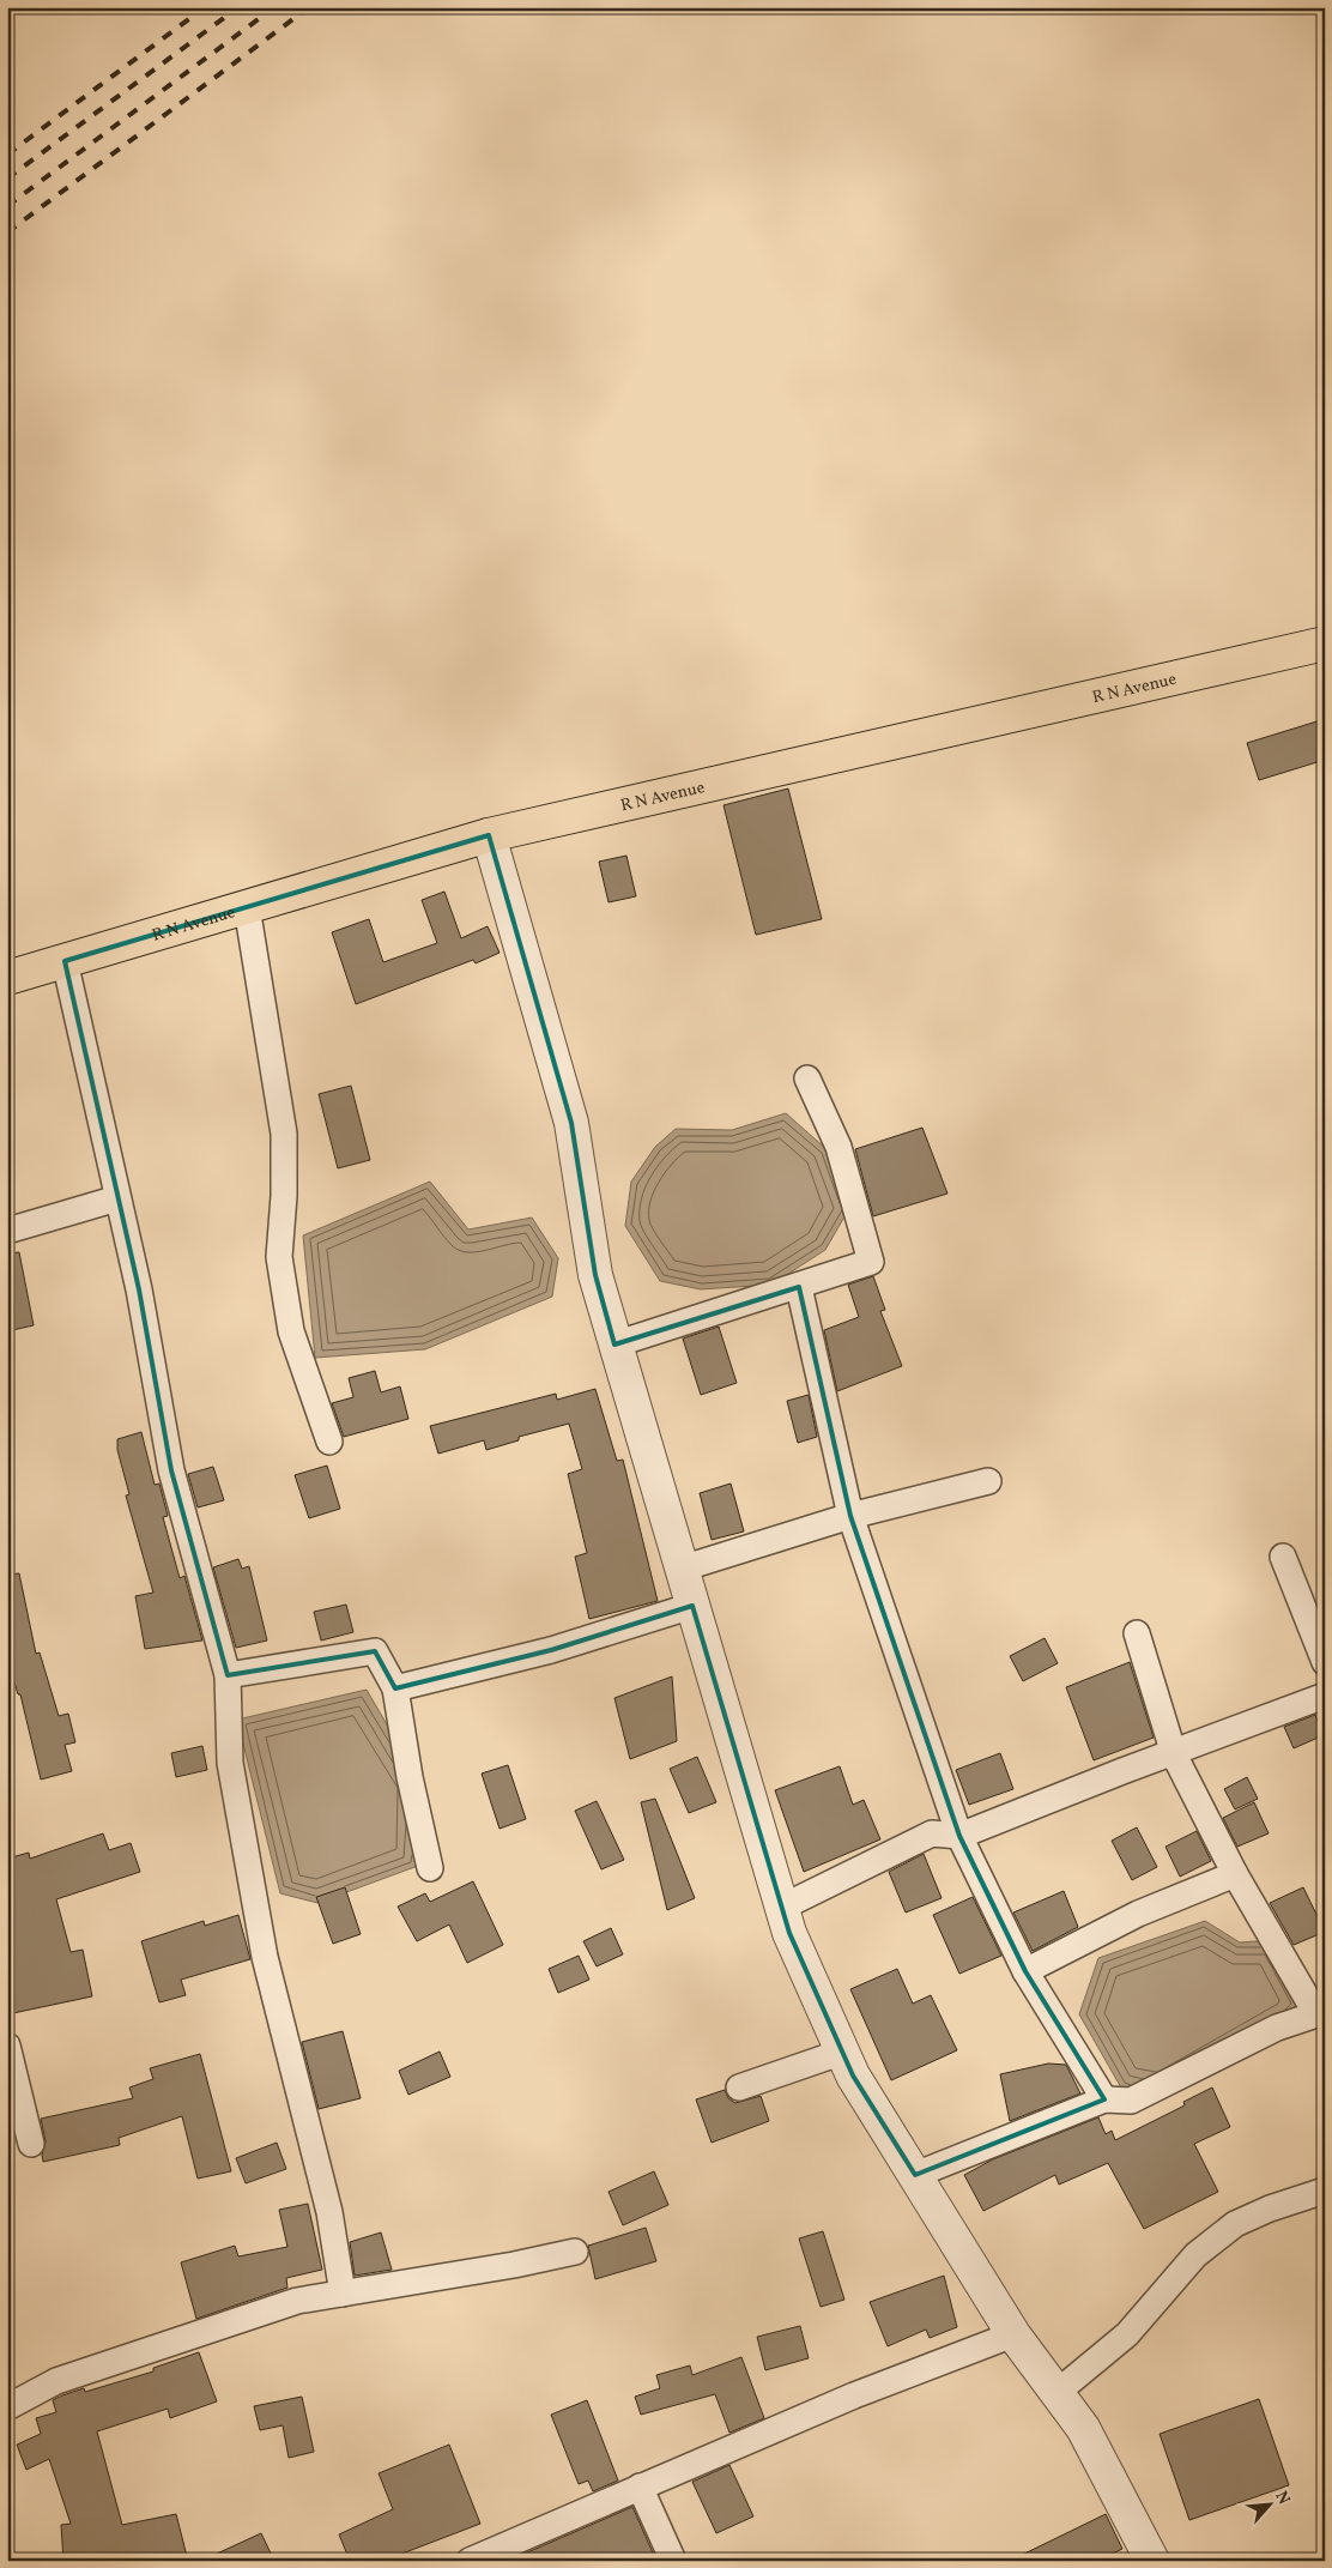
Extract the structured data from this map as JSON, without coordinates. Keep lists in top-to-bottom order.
{
  "streets": {
    "main road": ["R N Avenue"]
  },
  "north": "top right"
}
